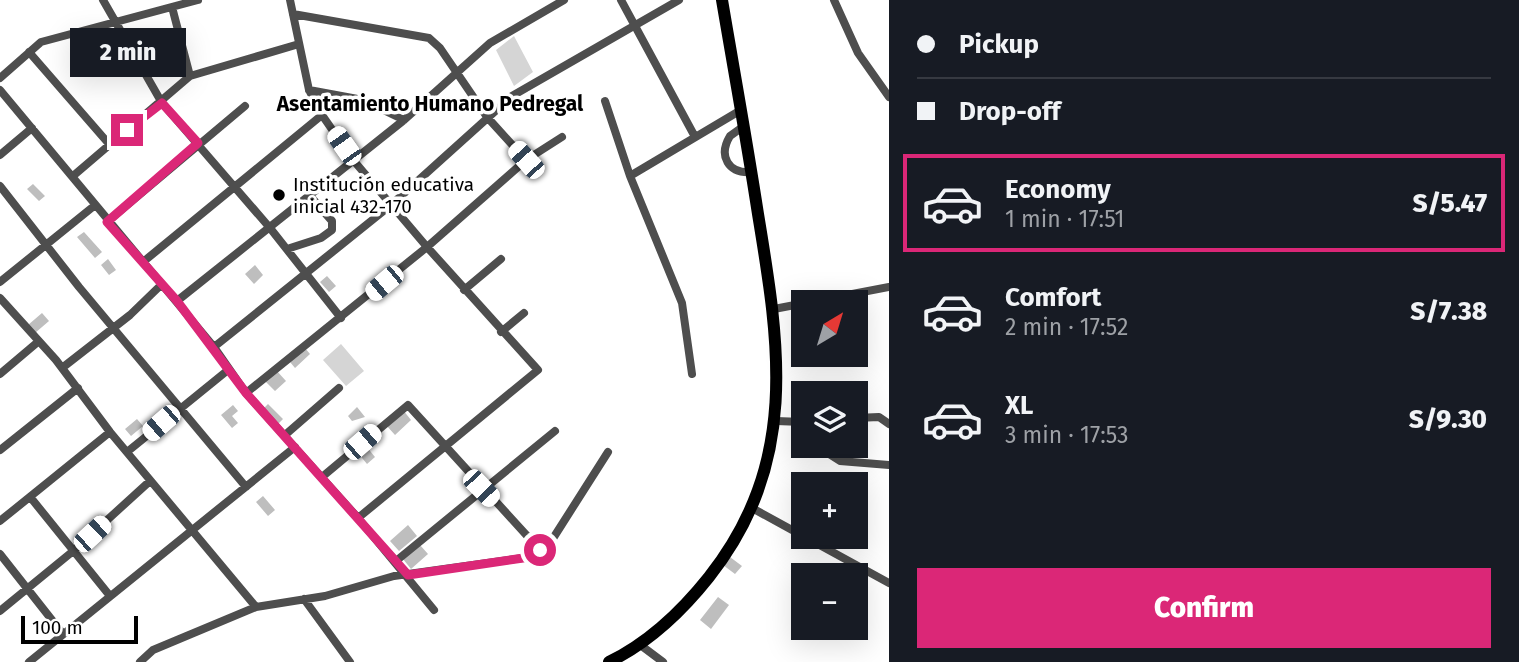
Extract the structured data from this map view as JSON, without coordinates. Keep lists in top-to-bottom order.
{
  "districts": ["Asentamiento Humano Pedregal"],
  "places": ["Institución educativa inicial 432-170"],
  "scale_bar": "100 m",
  "north": "top right",
  "page": {
    "banner": ["Pickup", "Drop-off"],
    "bubble": "2 min",
    "list": [
      {
        "name": "Economy",
        "note": "1 min · 17:51",
        "value": "S/5.47"
      },
      {
        "name": "Comfort",
        "note": "2 min · 17:52",
        "value": "S/7.38"
      },
      {
        "name": "XL",
        "note": "3 min · 17:53",
        "value": "S/9.30"
      }
    ],
    "map_buttons": ["+", "−"],
    "buttons": "Confirm",
    "scale": "100 m"
  }
}
